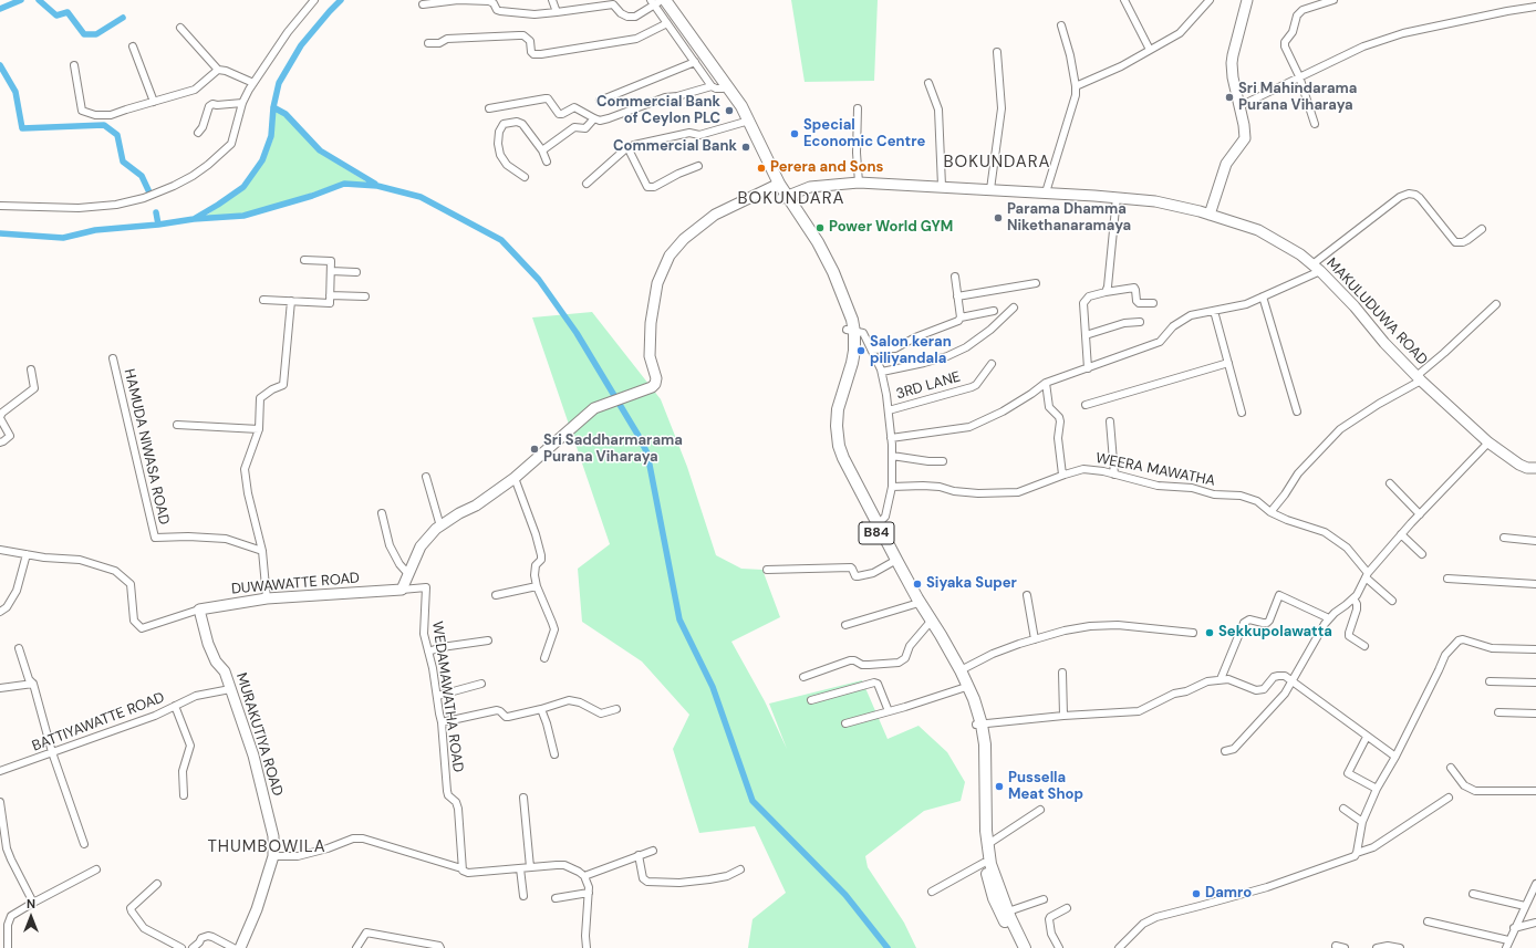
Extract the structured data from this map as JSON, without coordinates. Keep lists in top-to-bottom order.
{
  "streets": {
    "main road": ["B84"],
    "street": [
      "MAKULUDUWA ROAD",
      "3RD LANE",
      "HAMUDA NIWASA ROAD",
      "WEERA MAWATHA",
      "DUWAWATTE ROAD",
      "WEDAMAWATHA ROAD",
      "BATTIYAWATTE ROAD",
      "MURAKUTIYA ROAD"
    ]
  },
  "crossings": [
    ["MAKULUDUWA ROAD", "B84"],
    ["DUWAWATTE ROAD", "WEDAMAWATHA ROAD"],
    ["DUWAWATTE ROAD", "MURAKUTIYA ROAD"],
    ["BATTIYAWATTE ROAD", "MURAKUTIYA ROAD"]
  ],
  "districts": ["BOKUNDARA", "BOKUNDARA", "THUMBOWILA"],
  "places": [
    "Sri Mahindarama Purana Viharaya",
    "Commercial Bank of Ceylon PLC",
    "Special Economic Centre",
    "Commercial Bank",
    "Perera and Sons",
    "Parama Dhamma Nikethanaramaya",
    "Power World GYM",
    "Salon keran piliyandala",
    "Sri Saddharmarama Purana Viharaya",
    "Siyaka Super",
    "Sekkupolawatta",
    "Pussella Meat Shop",
    "Damro"
  ],
  "north": "top"
}
